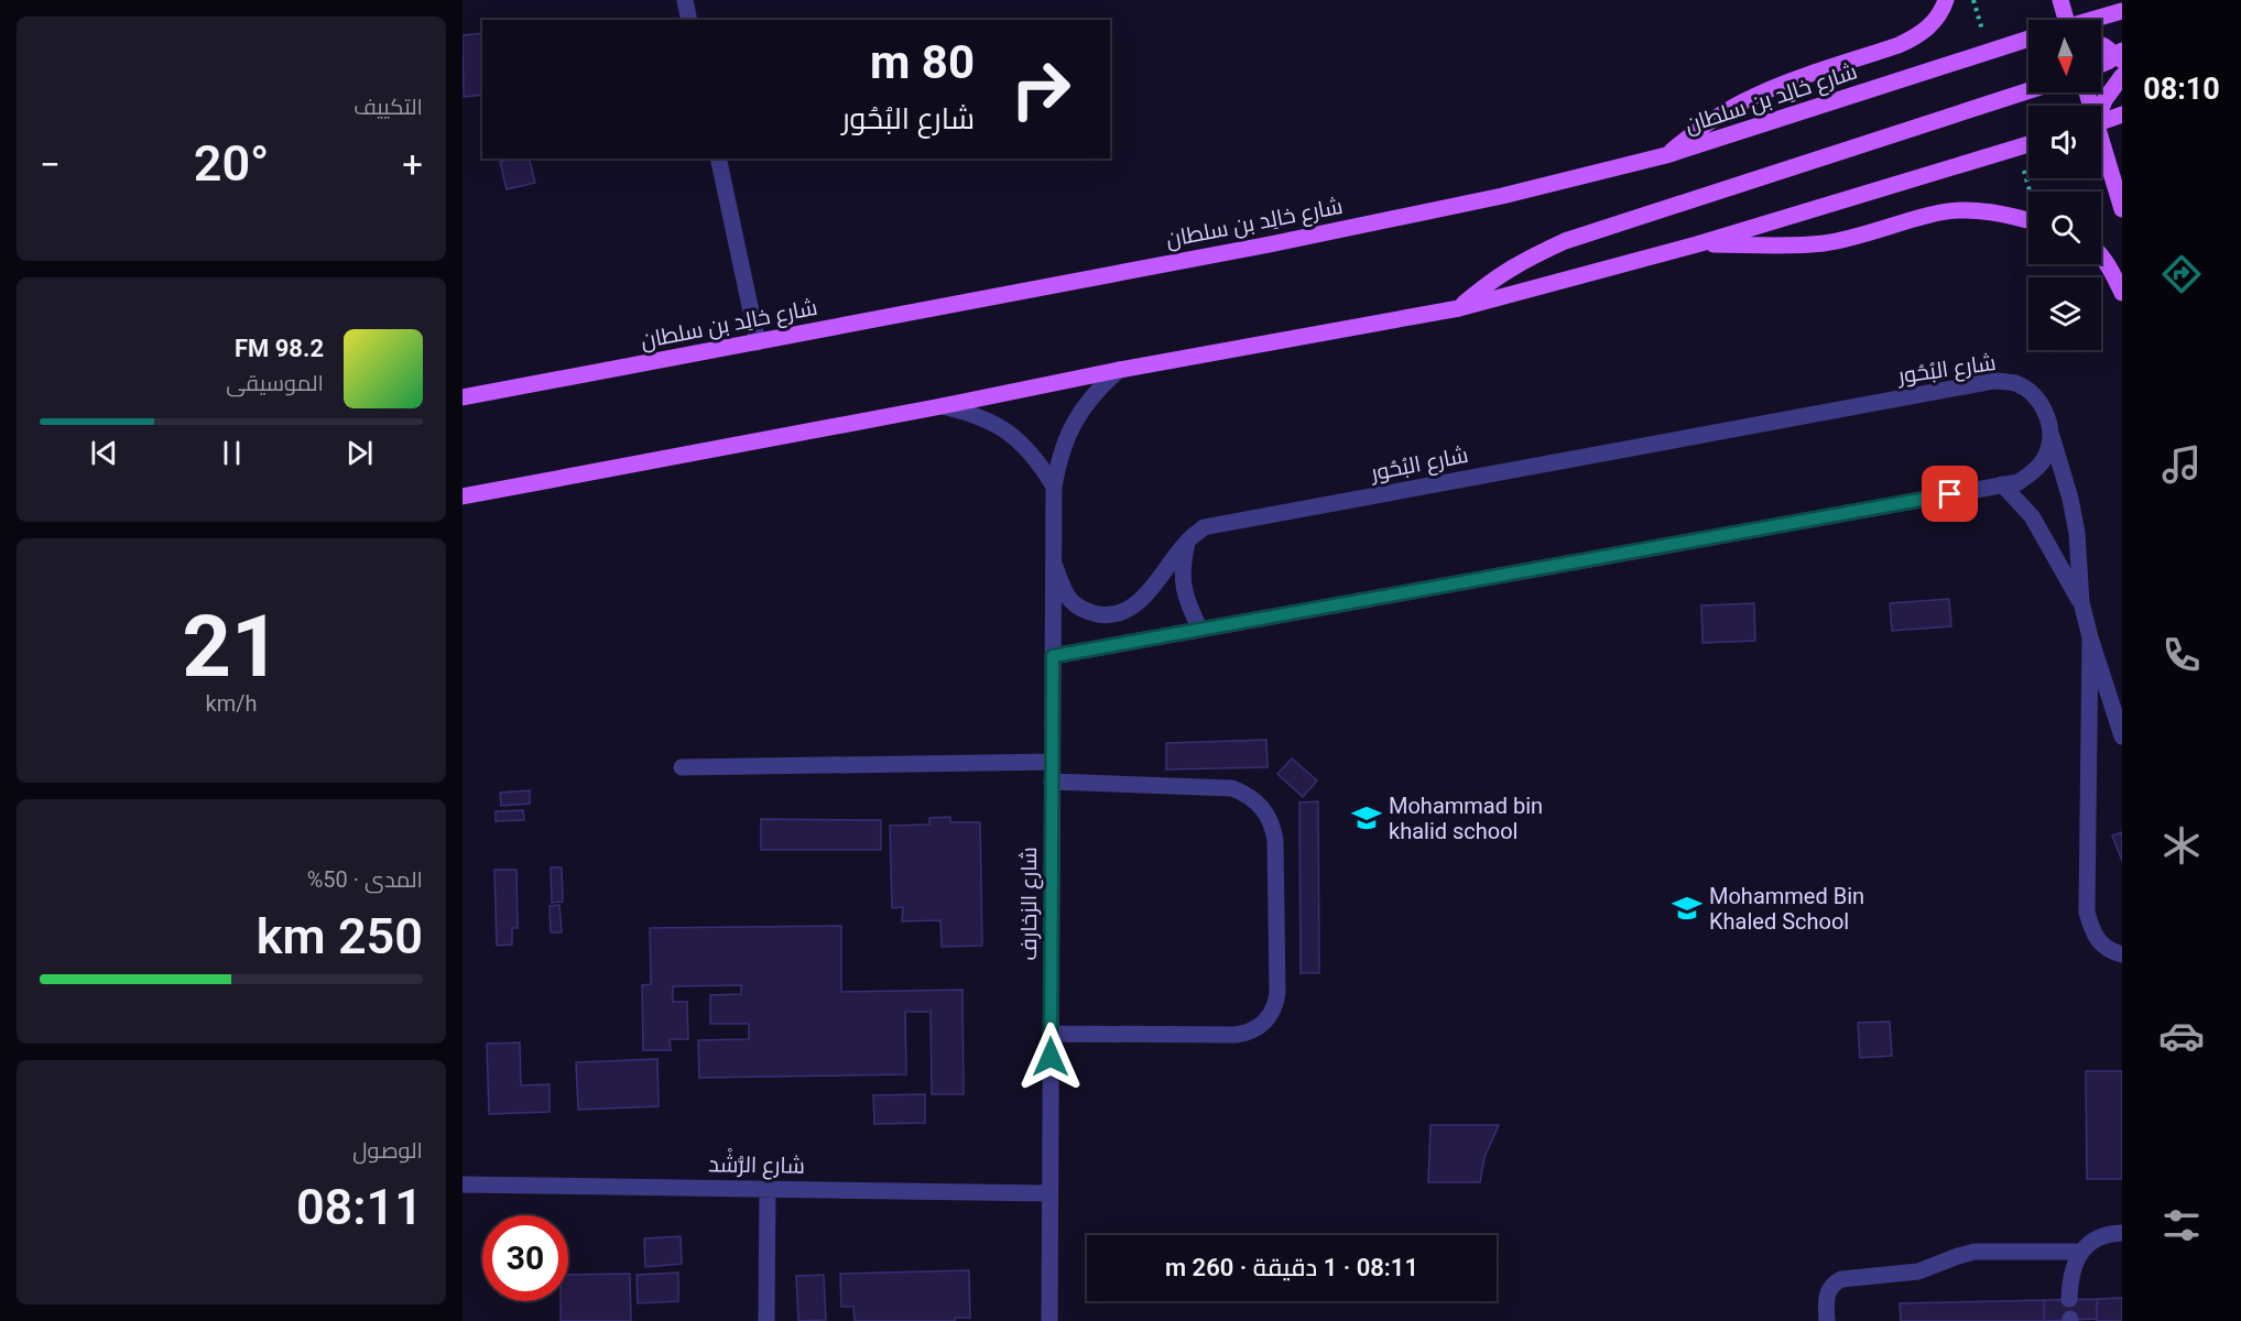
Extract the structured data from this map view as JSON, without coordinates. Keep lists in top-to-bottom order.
{
  "streets": {
    "main road": ["شارع خالِد بن سلطان"],
    "street": ["شارع البُحُور", "شارع الزخارف", "شارع الرُّشْد"]
  },
  "crossings": [
    ["شارع البُحُور", "شارع الزخارف"],
    ["شارع الزخارف", "شارع الرُّشْد"]
  ],
  "places": {
    "school or university": ["Mohammad bin khalid school", "Mohammed Bin Khaled School"]
  },
  "north": "bottom",
  "page": {
    "tabs": "08:10",
    "tile": [
      "التكييف",
      ["21", "km/h"],
      ["المدى · 50%", "250 km"],
      ["الوصول", "08:11"]
    ],
    "turn": ["80 m", "شارع البُحُور"],
    "heat": ["−", "20°", "+"],
    "song": ["98.2 FM", "الموسيقى"],
    "limit": "30",
    "trip": "08:11 · 1 دقيقة · 260 m"
  }
}
